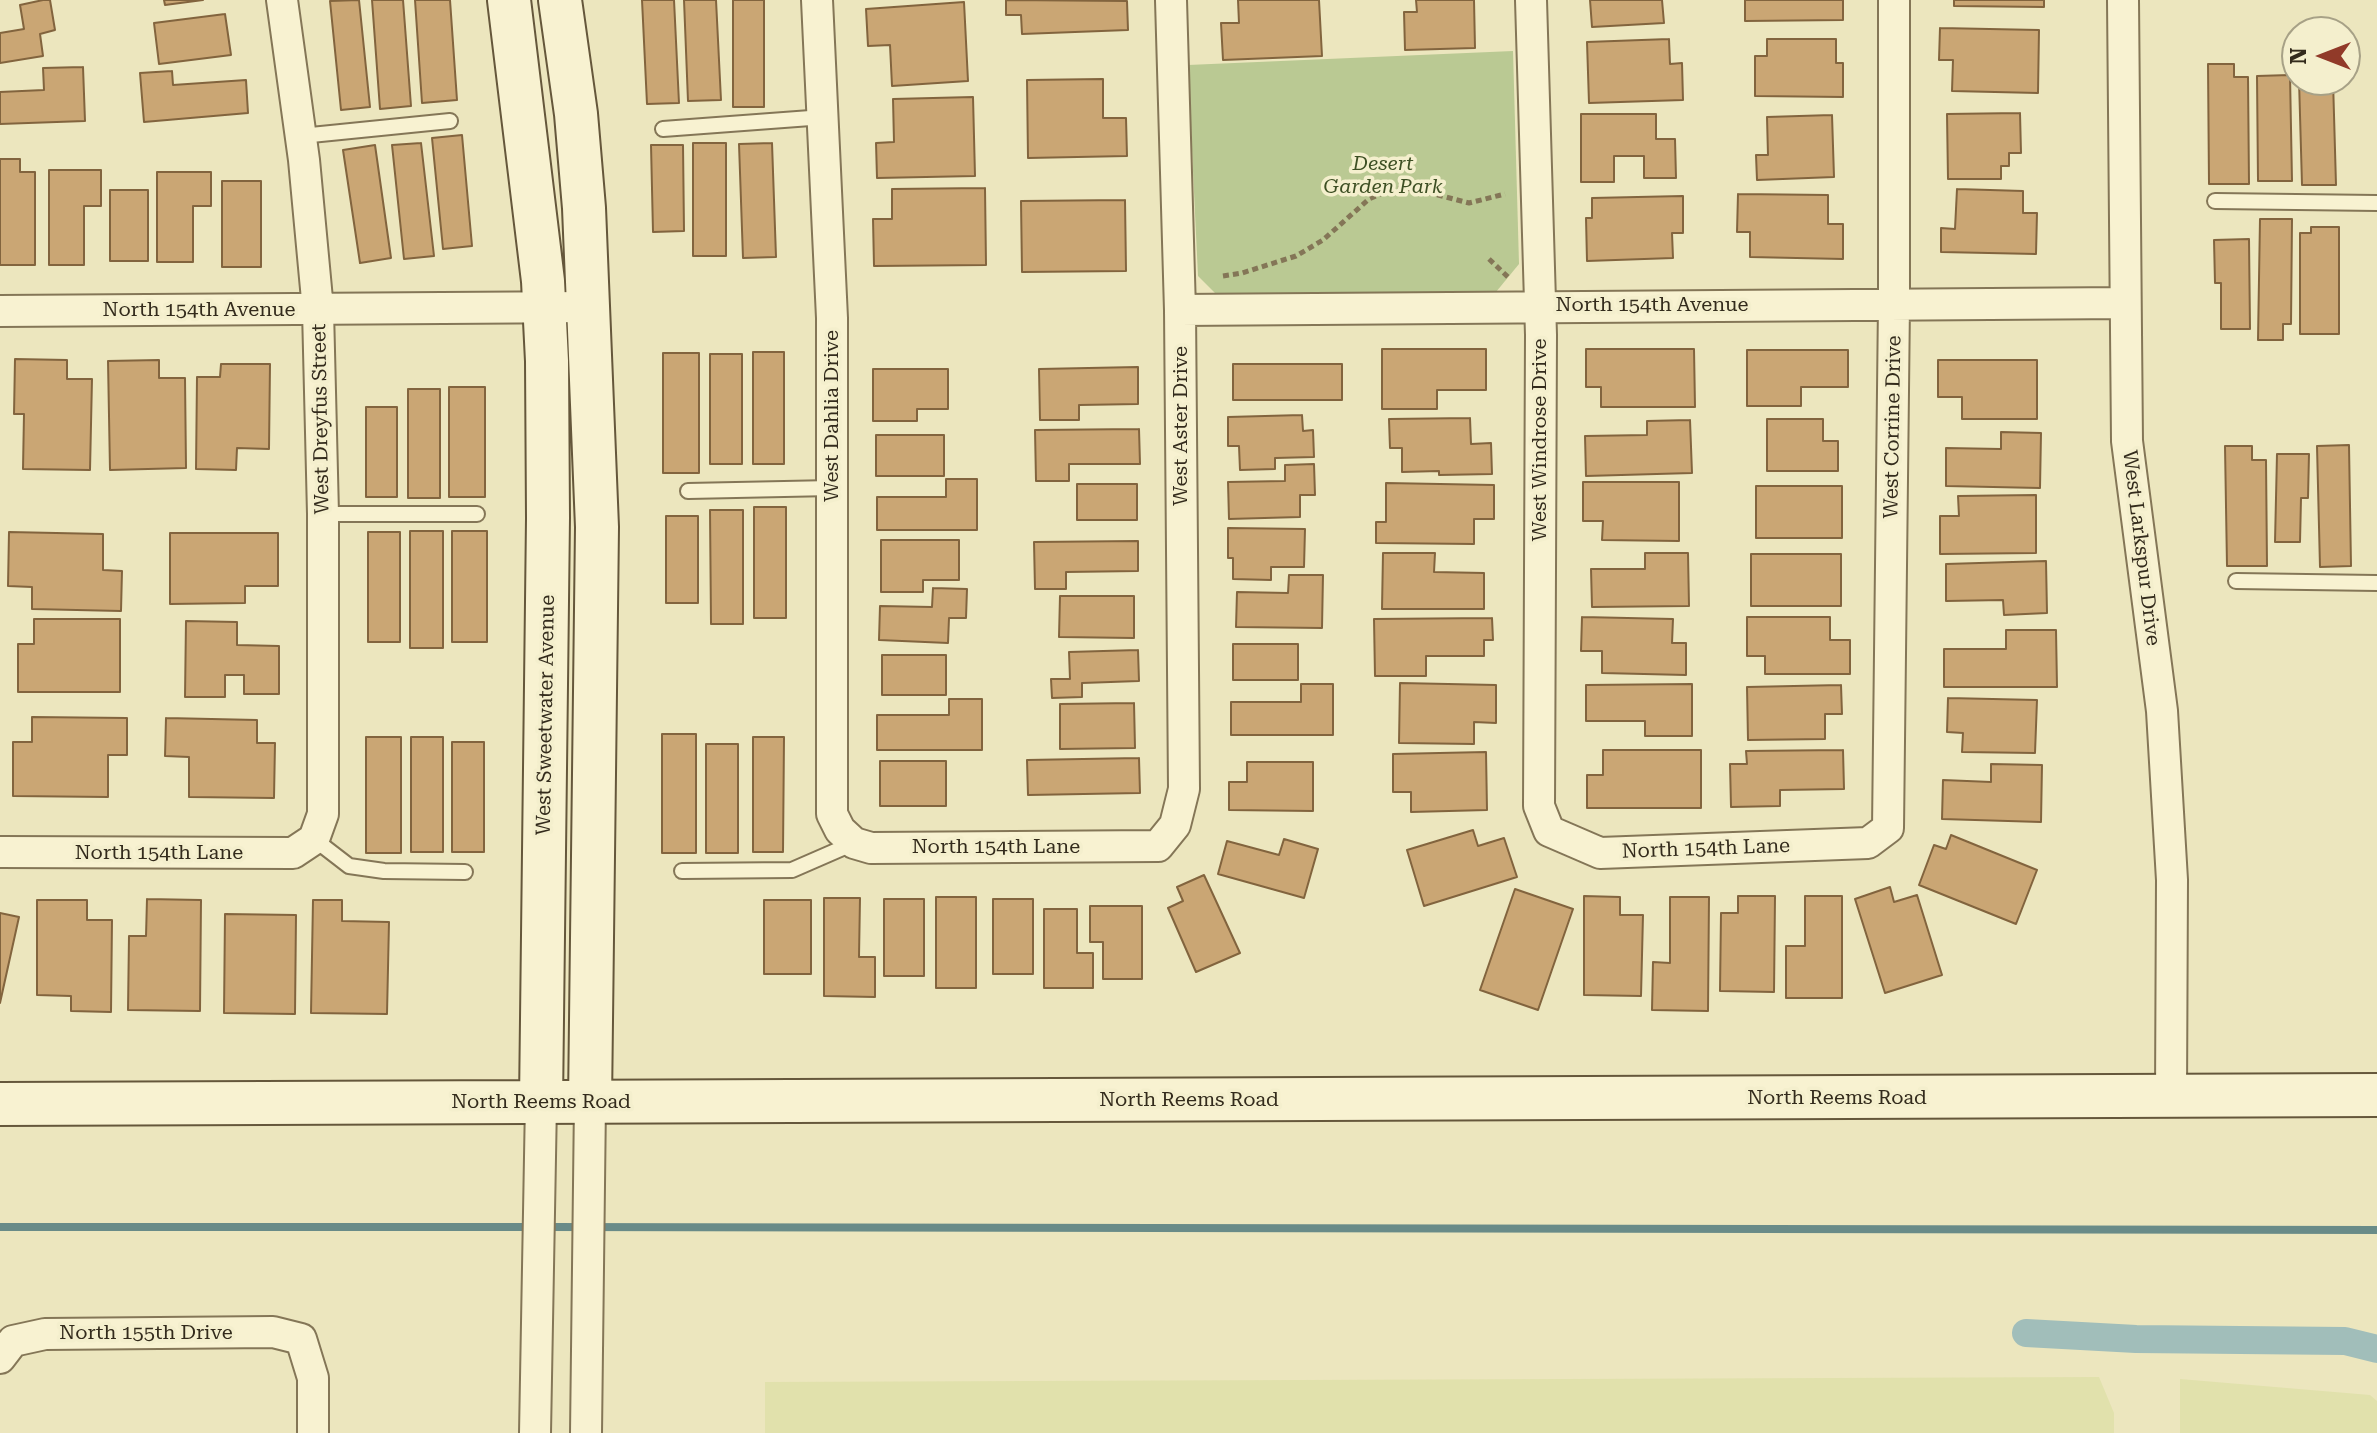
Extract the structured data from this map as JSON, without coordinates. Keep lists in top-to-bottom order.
{
  "streets": {
    "main road": ["West Sweetwater Avenue", "North Reems Road"],
    "street": [
      "North 154th Avenue",
      "West Dahlia Drive",
      "West Dreyfus Street",
      "West Aster Drive",
      "West Corrine Drive",
      "West Windrose Drive",
      "West Larkspur Drive",
      "North 154th Lane",
      "North 155th Drive"
    ]
  },
  "crossings": [
    ["North 154th Avenue", "West Dreyfus Street"],
    ["North 154th Avenue", "West Aster Drive"],
    ["North 154th Avenue", "West Corrine Drive"],
    ["North 154th Avenue", "West Windrose Drive"],
    ["North 154th Avenue", "West Larkspur Drive"],
    ["North 154th Avenue", "West Sweetwater Avenue"],
    ["West Dahlia Drive", "North 154th Lane"],
    ["West Dreyfus Street", "North 154th Lane"],
    ["West Aster Drive", "North 154th Lane"],
    ["West Corrine Drive", "North 154th Lane"],
    ["West Windrose Drive", "North 154th Lane"],
    ["West Larkspur Drive", "North Reems Road"],
    ["West Sweetwater Avenue", "North Reems Road"]
  ],
  "parks": ["Desert Garden Park"],
  "north": "left"
}
